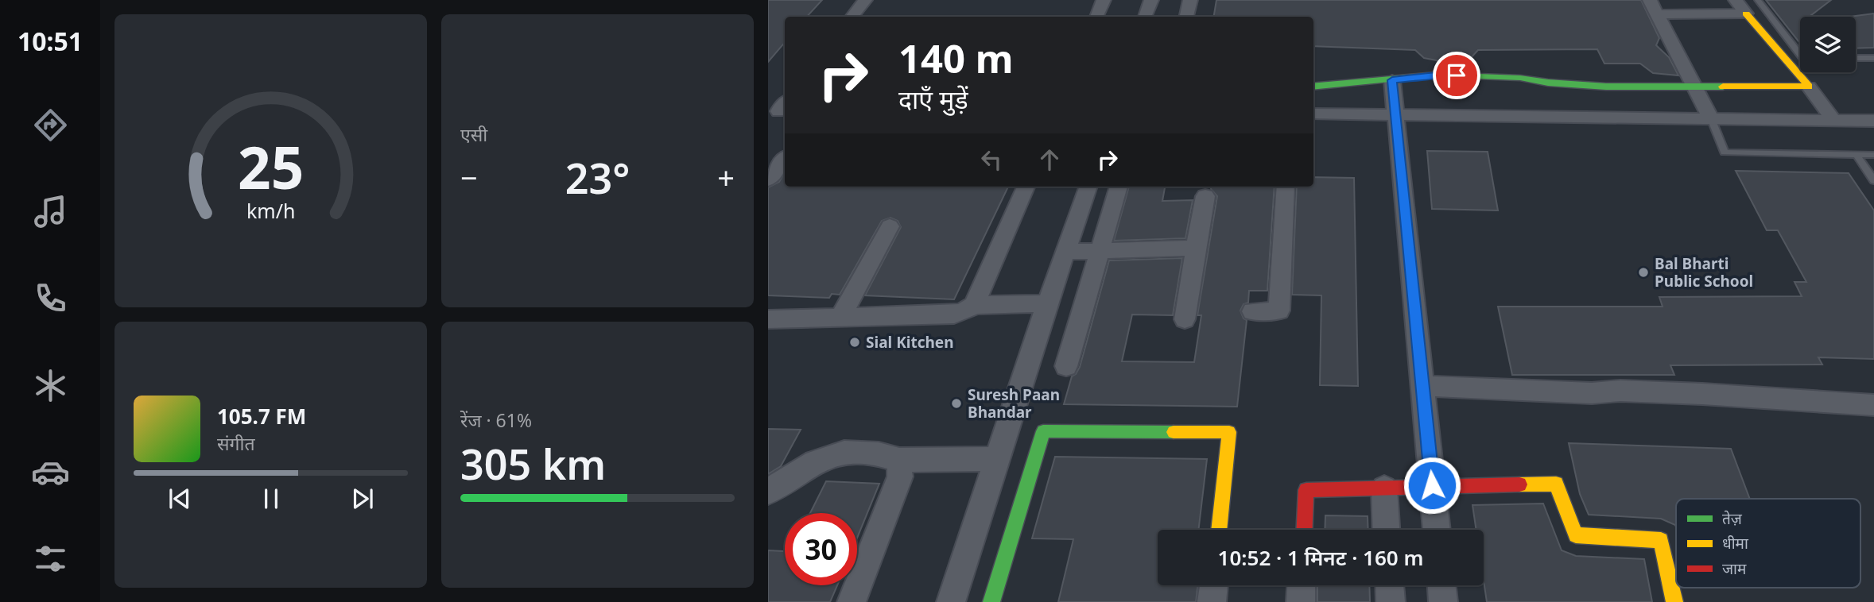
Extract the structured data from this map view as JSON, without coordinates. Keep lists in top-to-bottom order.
{
  "places": ["Bal Bharti Public School", "Sial Kitchen", "Suresh Paan Bhandar"],
  "legend": ["तेज़", "धीमा", "जाम"],
  "page": {
    "tabs": "10:51",
    "tile": [
      "एसी",
      ["रेंज · 61%", "305 km"]
    ],
    "turn": ["140 m", "दाएँ मुड़ें"],
    "heat": ["−", "23°", "+"],
    "song": ["105.7 FM", "संगीत"],
    "limit": "30",
    "trip": "10:52 · 1 मिनट · 160 m",
    "gauge": ["25", "km/h"]
  }
}
